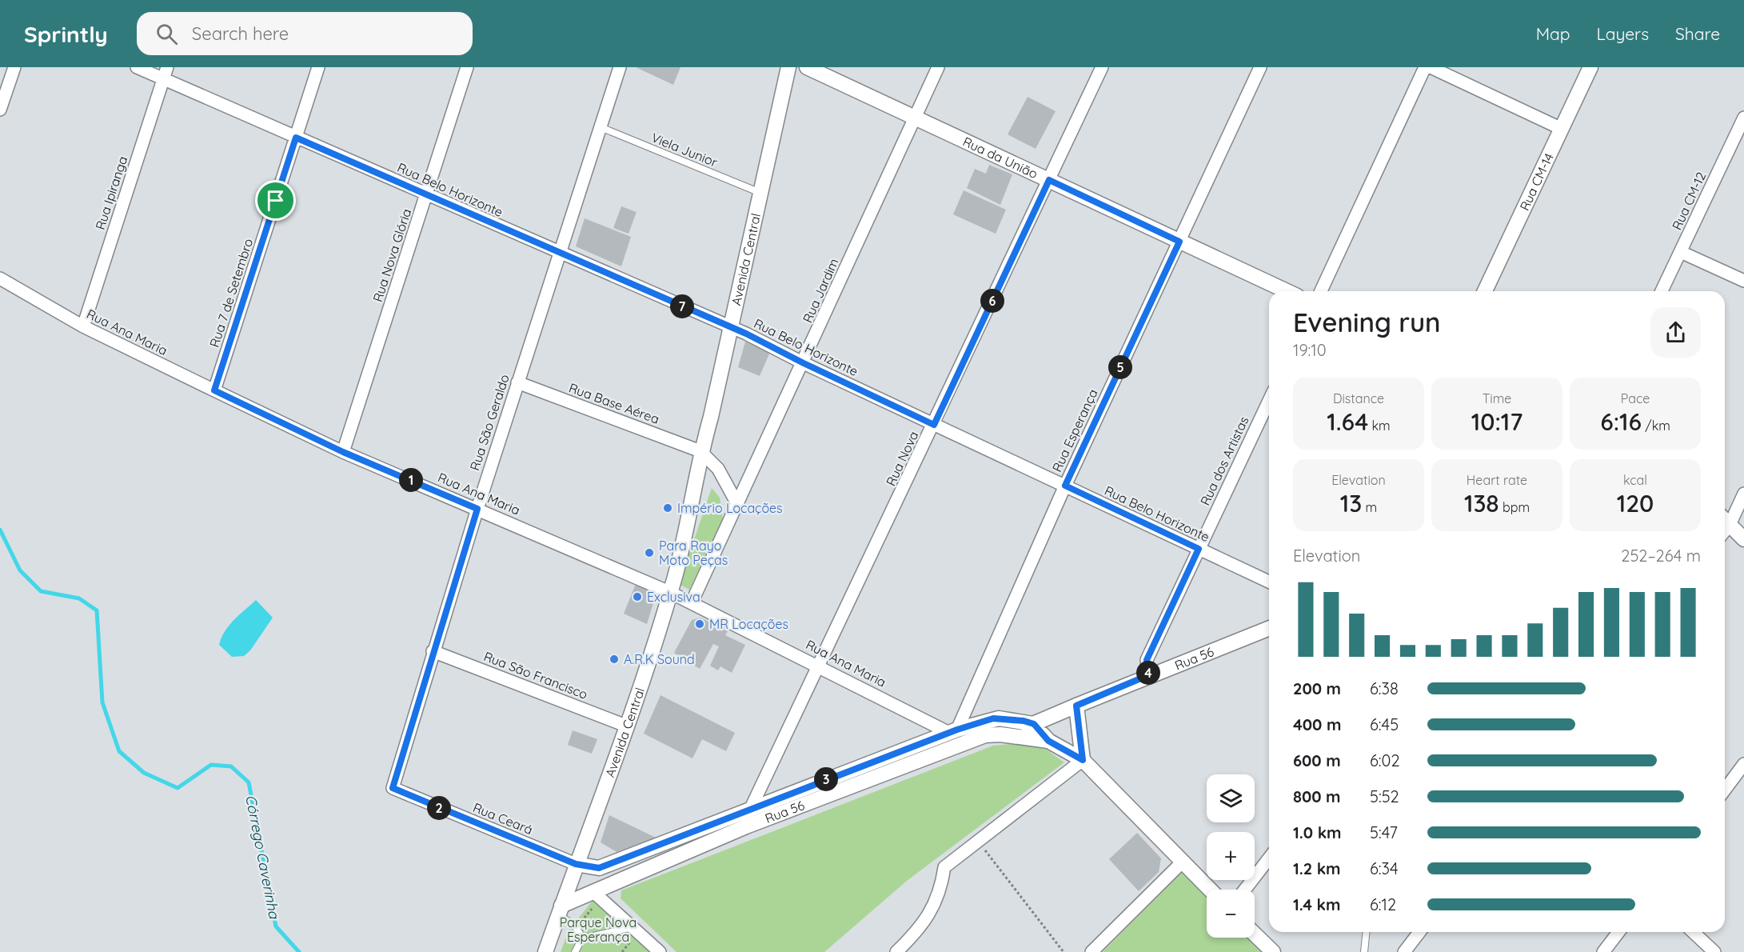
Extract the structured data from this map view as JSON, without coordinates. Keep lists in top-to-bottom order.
{
  "streets": {
    "street": [
      "Rua da União",
      "Rua CM-14",
      "Rua Belo Horizonte",
      "Rua Ipiranga",
      "Rua CM-12",
      "Rua Nova Glória",
      "Avenida Central",
      "Rua Jardim",
      "Rua 7 de Setembro",
      "Rua Ana Maria",
      "Rua Base Aérea",
      "Rua São Geraldo",
      "Rua Esperança",
      "Rua Nova",
      "Rua dos Artistas",
      "Rua 56",
      "Rua São Francisco",
      "Rua Ceará"
    ],
    "lane": ["Viela Junior"]
  },
  "crossings": [
    ["Viela Junior", "Avenida Central"],
    ["Viela Junior", "Rua São Geraldo"],
    ["Rua da União", "Rua Jardim"],
    ["Rua da União", "Rua Esperança"],
    ["Rua da União", "Rua Nova"],
    ["Rua Belo Horizonte", "Rua Ipiranga"],
    ["Rua Belo Horizonte", "Rua Nova Glória"],
    ["Rua Belo Horizonte", "Avenida Central"],
    ["Rua Belo Horizonte", "Rua Jardim"],
    ["Rua Belo Horizonte", "Rua 7 de Setembro"],
    ["Rua Belo Horizonte", "Rua São Geraldo"],
    ["Rua Belo Horizonte", "Rua Esperança"],
    ["Rua Belo Horizonte", "Rua Nova"],
    ["Rua Belo Horizonte", "Rua dos Artistas"],
    ["Rua Ipiranga", "Rua Ana Maria"],
    ["Rua Nova Glória", "Rua Ana Maria"],
    ["Avenida Central", "Rua Ana Maria"],
    ["Avenida Central", "Rua Base Aérea"],
    ["Avenida Central", "Rua 56"],
    ["Avenida Central", "Rua São Francisco"],
    ["Avenida Central", "Rua Ceará"],
    ["Rua Jardim", "Rua Ana Maria"],
    ["Rua 7 de Setembro", "Rua Ana Maria"],
    ["Rua Ana Maria", "Rua São Geraldo"],
    ["Rua Ana Maria", "Rua Esperança"],
    ["Rua Ana Maria", "Rua Nova"],
    ["Rua Ana Maria", "Rua 56"],
    ["Rua Base Aérea", "Rua São Geraldo"],
    ["Rua São Geraldo", "Rua São Francisco"],
    ["Rua São Geraldo", "Rua Ceará"],
    ["Rua Esperança", "Rua 56"],
    ["Rua Nova", "Rua 56"],
    ["Rua dos Artistas", "Rua 56"],
    ["Rua 56", "Rua Ceará"]
  ],
  "water": ["Córrego Caverinha"],
  "parks": ["Parque Nova Esperança"],
  "places": [
    "Império Locações",
    "Para Rayo Moto Peças",
    "Exclusiva",
    "MR Locações",
    "A.R.K Sound"
  ],
  "page": {
    "header": "Sprintly",
    "search": "Search here",
    "nav": ["Map", "Layers", "Share"],
    "pins": [
      "6",
      "7",
      "5",
      "1",
      "4",
      "3",
      "2"
    ],
    "heading": ["Evening run", "19:10"],
    "stats": [
      ["Distance", "1.64 km"],
      ["Time", "10:17"],
      ["Pace", "6:16 /km"],
      ["Elevation", "13 m"],
      ["Heart rate", "138 bpm"],
      ["kcal", "120"]
    ],
    "chart": ["Elevation", "252–264 m"],
    "list": [
      {
        "name": "200 m",
        "note": "6:38"
      },
      {
        "name": "400 m",
        "note": "6:45"
      },
      {
        "name": "600 m",
        "note": "6:02"
      },
      {
        "name": "800 m",
        "note": "5:52"
      },
      {
        "name": "1.0 km",
        "note": "5:47"
      },
      {
        "name": "1.2 km",
        "note": "6:34"
      },
      {
        "name": "1.4 km",
        "note": "6:12"
      }
    ],
    "map_buttons": ["+", "−"]
  }
}
